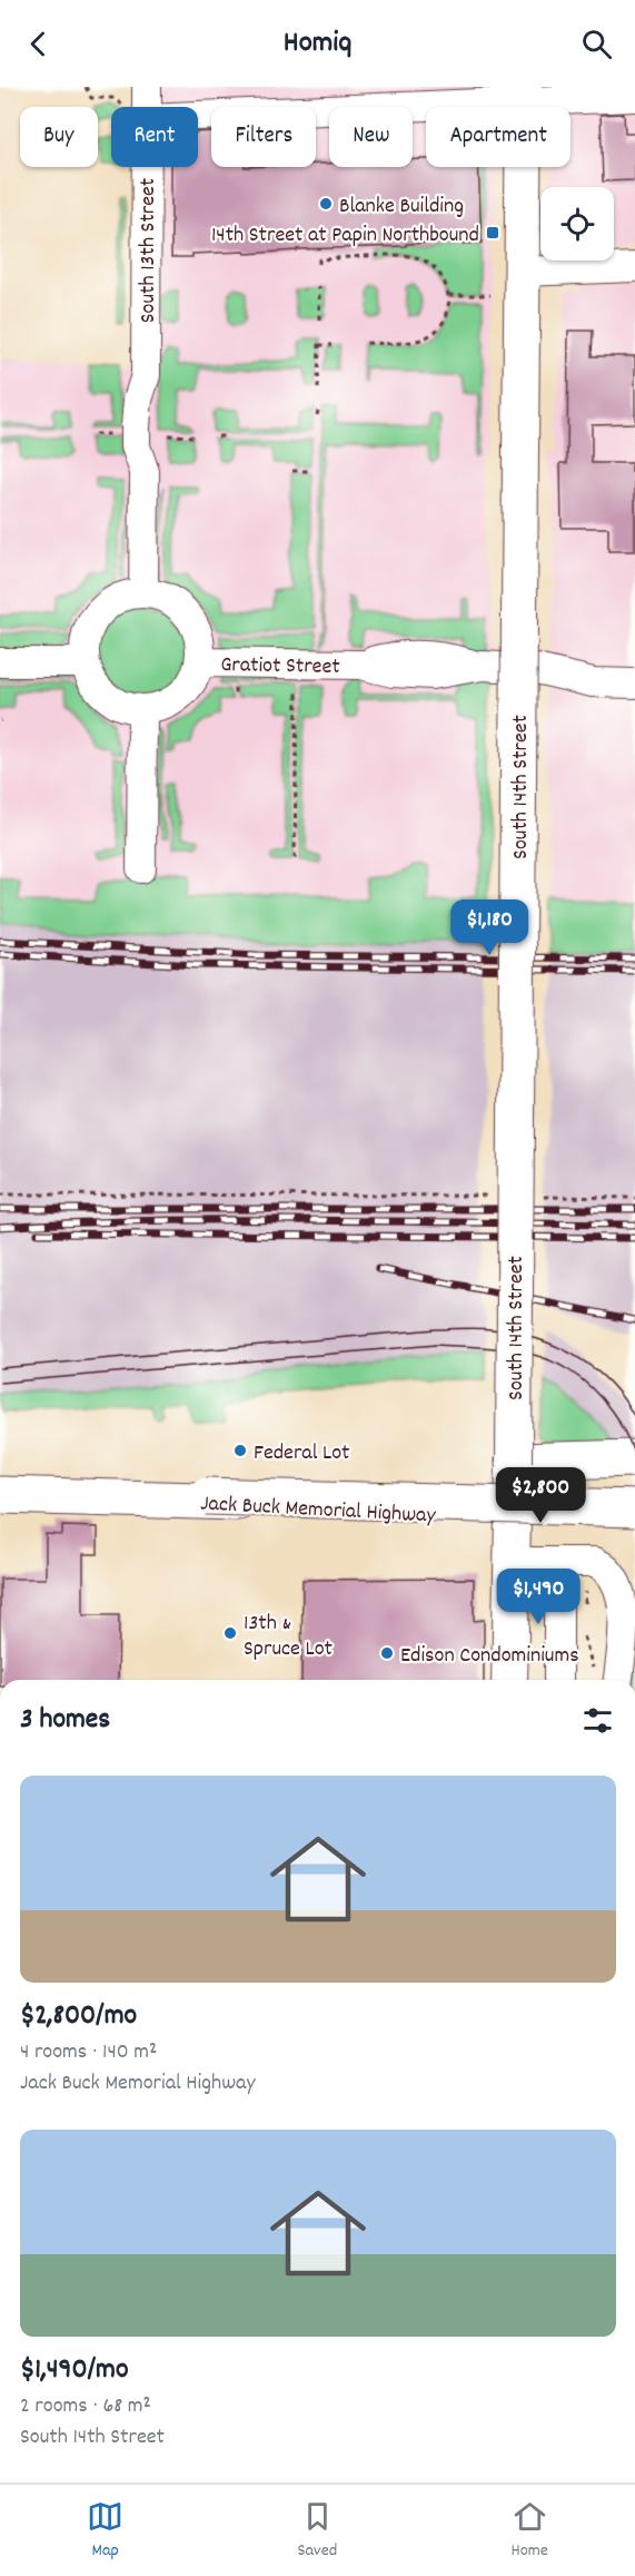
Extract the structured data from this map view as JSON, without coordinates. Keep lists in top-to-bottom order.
{
  "streets": {
    "highway": ["Jack Buck Memorial Highway"],
    "main road": ["South 14th Street"],
    "street": ["South 13th Street", "Gratiot Street"]
  },
  "crossings": [
    ["South 13th Street", "Gratiot Street"]
  ],
  "places": {
    "other": [
      "Blanke Building",
      "Federal Lot",
      "13th & Spruce Lot",
      "Edison Condominiums"
    ],
    "transit": ["14th Street at Papin Northbound"]
  },
  "page": {
    "header": "Homiq",
    "chip": [
      "Buy",
      "Rent",
      "Filters",
      "New",
      "Apartment"
    ],
    "price": ["$1,180", "$2,800", "$1,490"],
    "heading": "3 homes",
    "list": [
      {
        "name": "$2,800/mo",
        "note": "4 rooms · 140 m² · Jack Buck Memorial Highway"
      },
      {
        "name": "$1,490/mo",
        "note": "2 rooms · 68 m² · South 14th Street"
      }
    ],
    "tabs": ["Map", "Saved", "Home"]
  }
}
